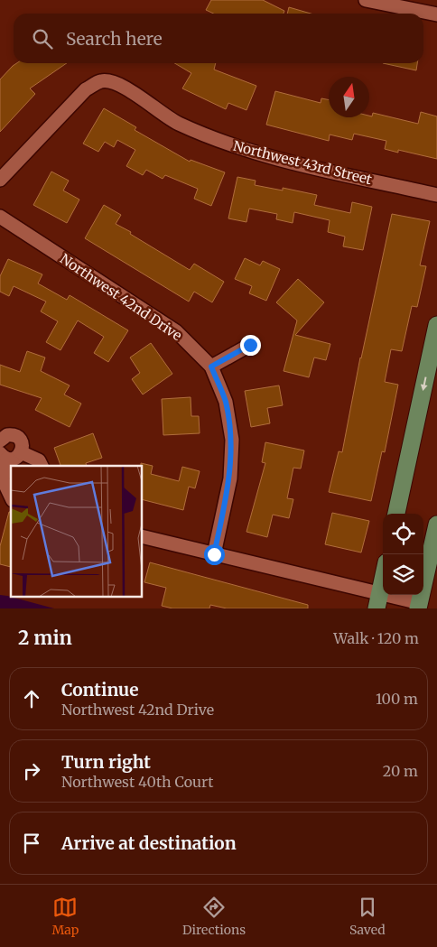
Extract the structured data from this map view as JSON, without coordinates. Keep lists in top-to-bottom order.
{
  "streets": {
    "street": ["Northwest 43rd Street", "Northwest 42nd Drive"]
  },
  "north": "top",
  "page": {
    "search": "Search here",
    "heading": ["2 min", "Walk · 120 m"],
    "list": [
      ["Continue", "Northwest 42nd Drive", "100 m"],
      ["Turn right", "Northwest 40th Court", "20 m"],
      "Arrive at destination"
    ],
    "nav": ["Map", "Directions", "Saved"]
  }
}
